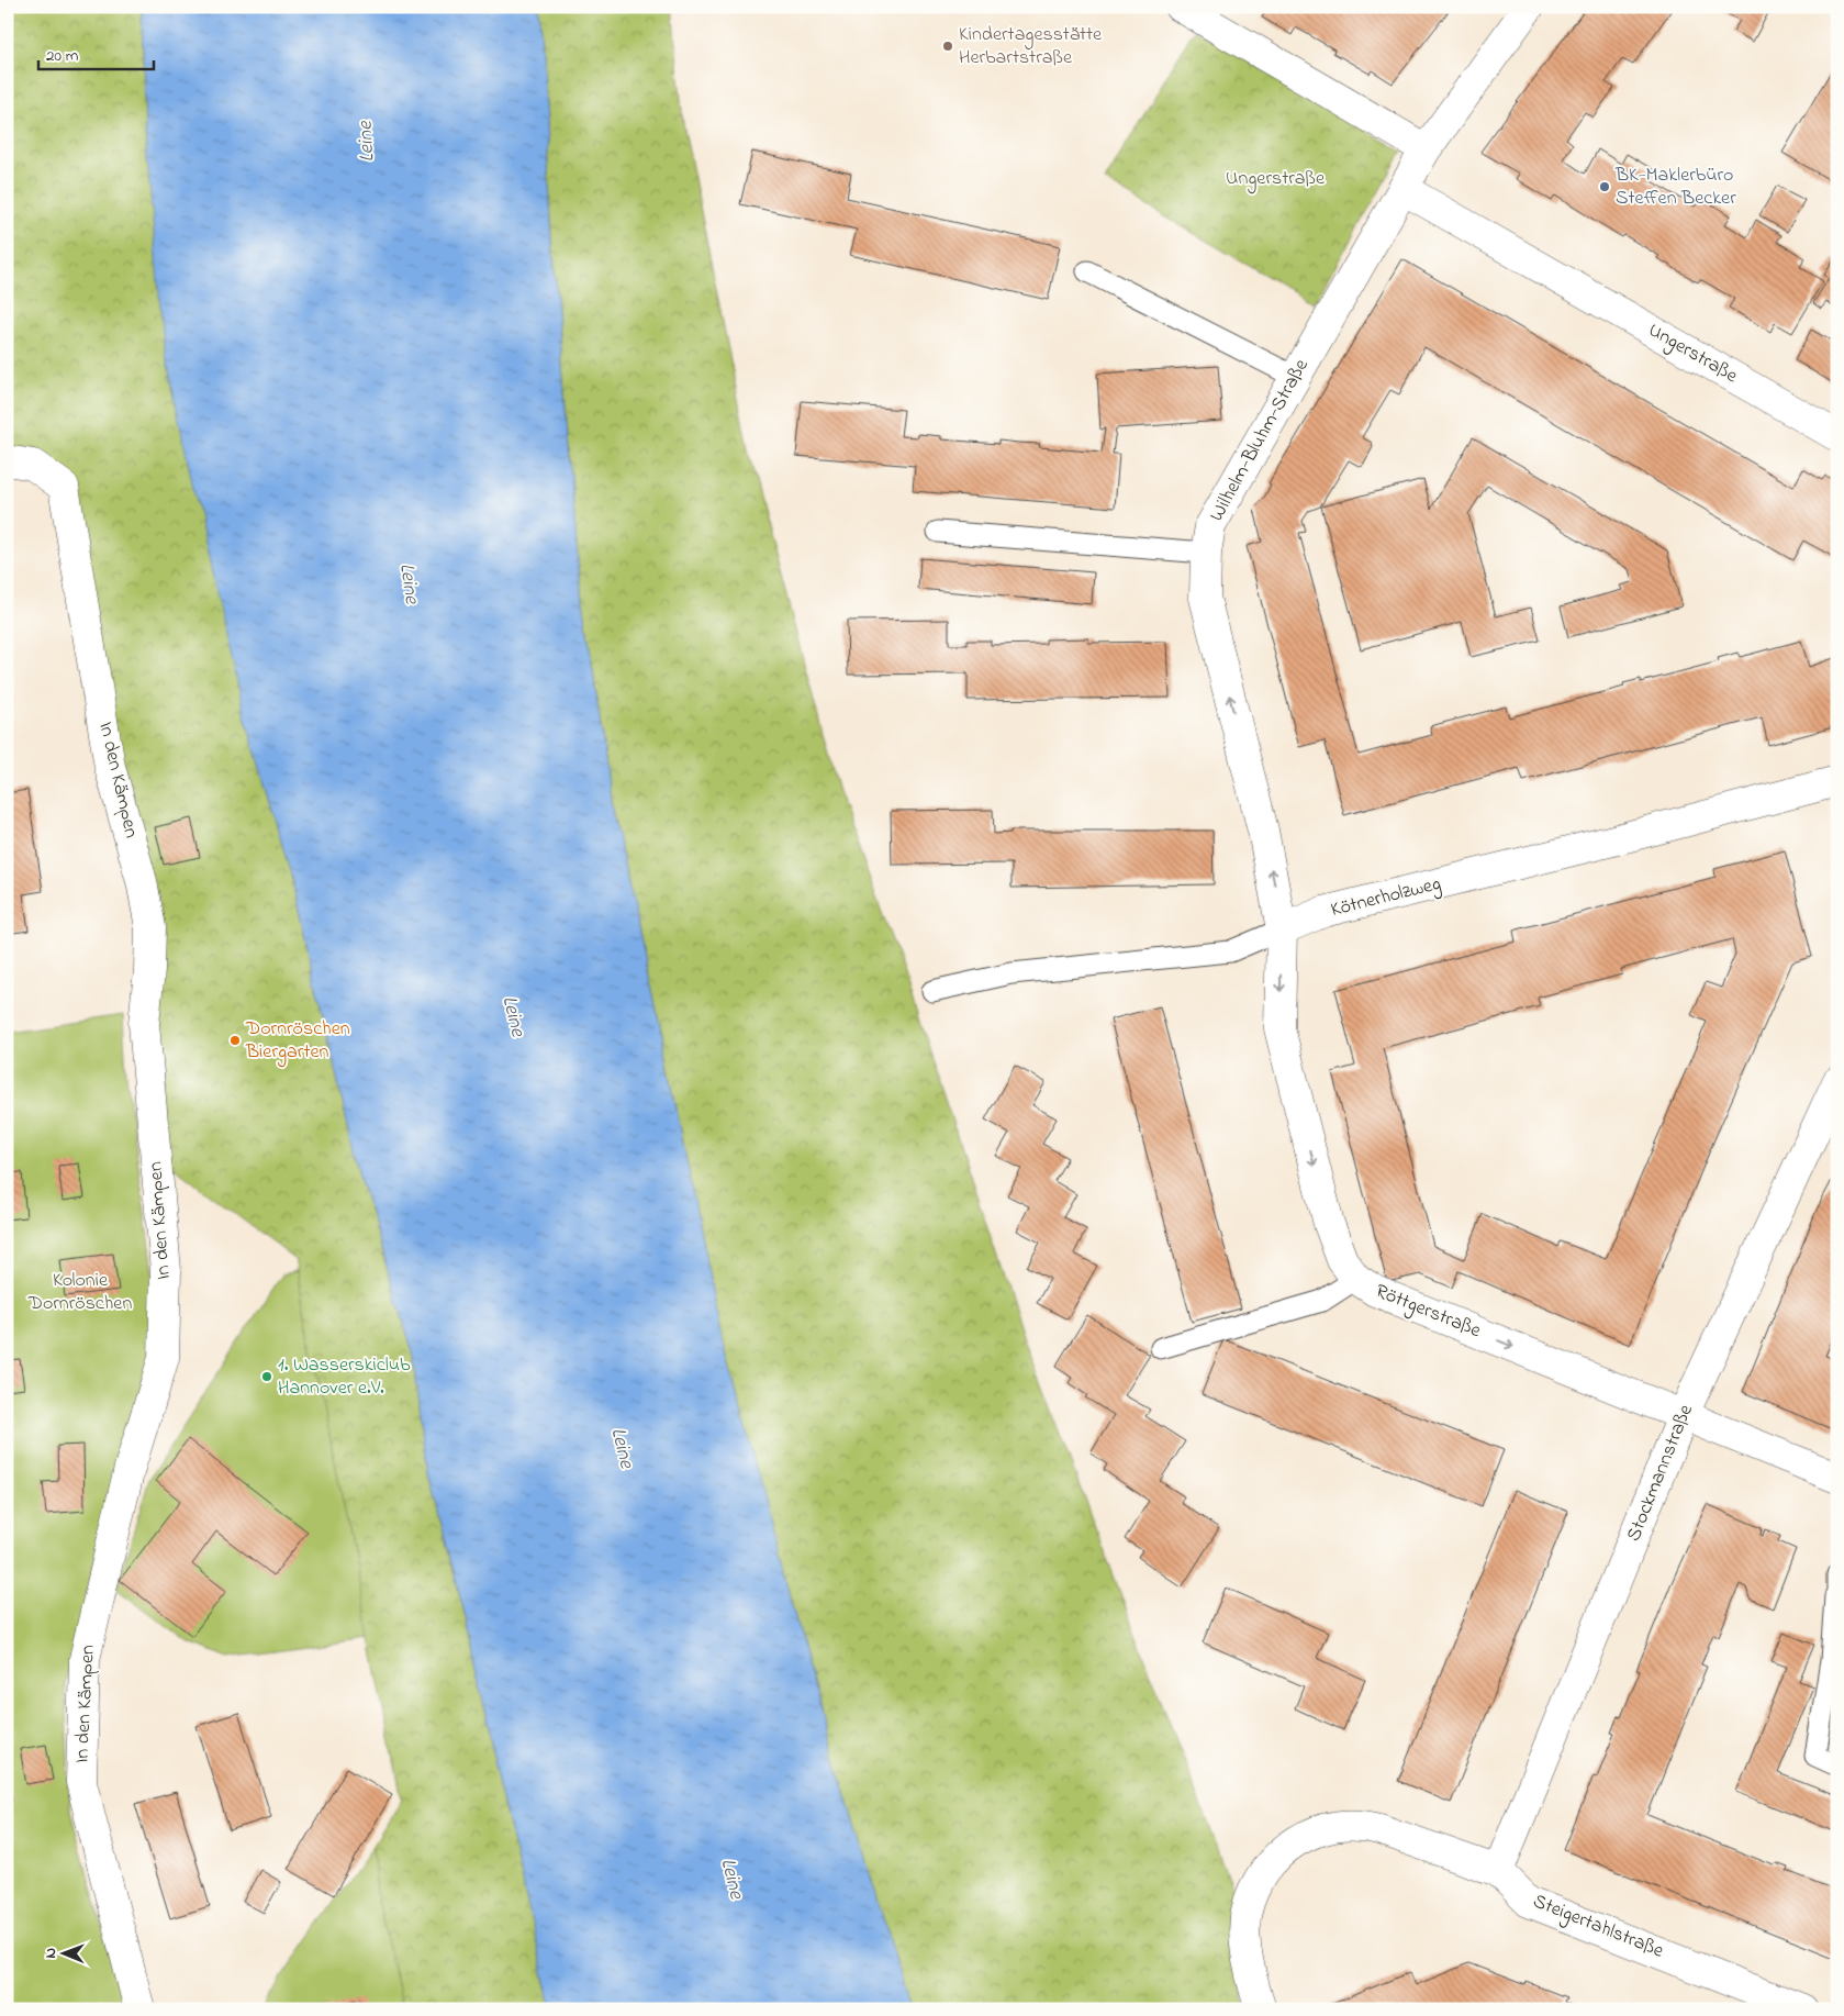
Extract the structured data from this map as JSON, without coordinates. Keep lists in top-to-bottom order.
{
  "streets": {
    "street": [
      "Ungerstraße",
      "Wilhelm-Bluhm-Straße",
      "In den Kämpen",
      "Kötnerholzweg",
      "Röttgerstraße",
      "Stockmannstraße",
      "Steigertahlstraße"
    ]
  },
  "crossings": [
    ["Ungerstraße", "Wilhelm-Bluhm-Straße"],
    ["Wilhelm-Bluhm-Straße", "Kötnerholzweg"],
    ["Wilhelm-Bluhm-Straße", "Röttgerstraße"],
    ["Kötnerholzweg", "Röttgerstraße"],
    ["Röttgerstraße", "Stockmannstraße"],
    ["Stockmannstraße", "Steigertahlstraße"]
  ],
  "one_way": ["Wilhelm-Bluhm-Straße", "Röttgerstraße"],
  "water": ["Leine"],
  "parks": ["Ungerstraße", "Kolonie Dornröschen"],
  "places": [
    "Kindertagesstätte Herbartstraße",
    "BK-Maklerbüro Steffen Becker",
    "Dornröschen Biergarten",
    "1. Wasserskiclub Hannover e.V."
  ],
  "scale_bar": "20 m",
  "north": "left"
}
